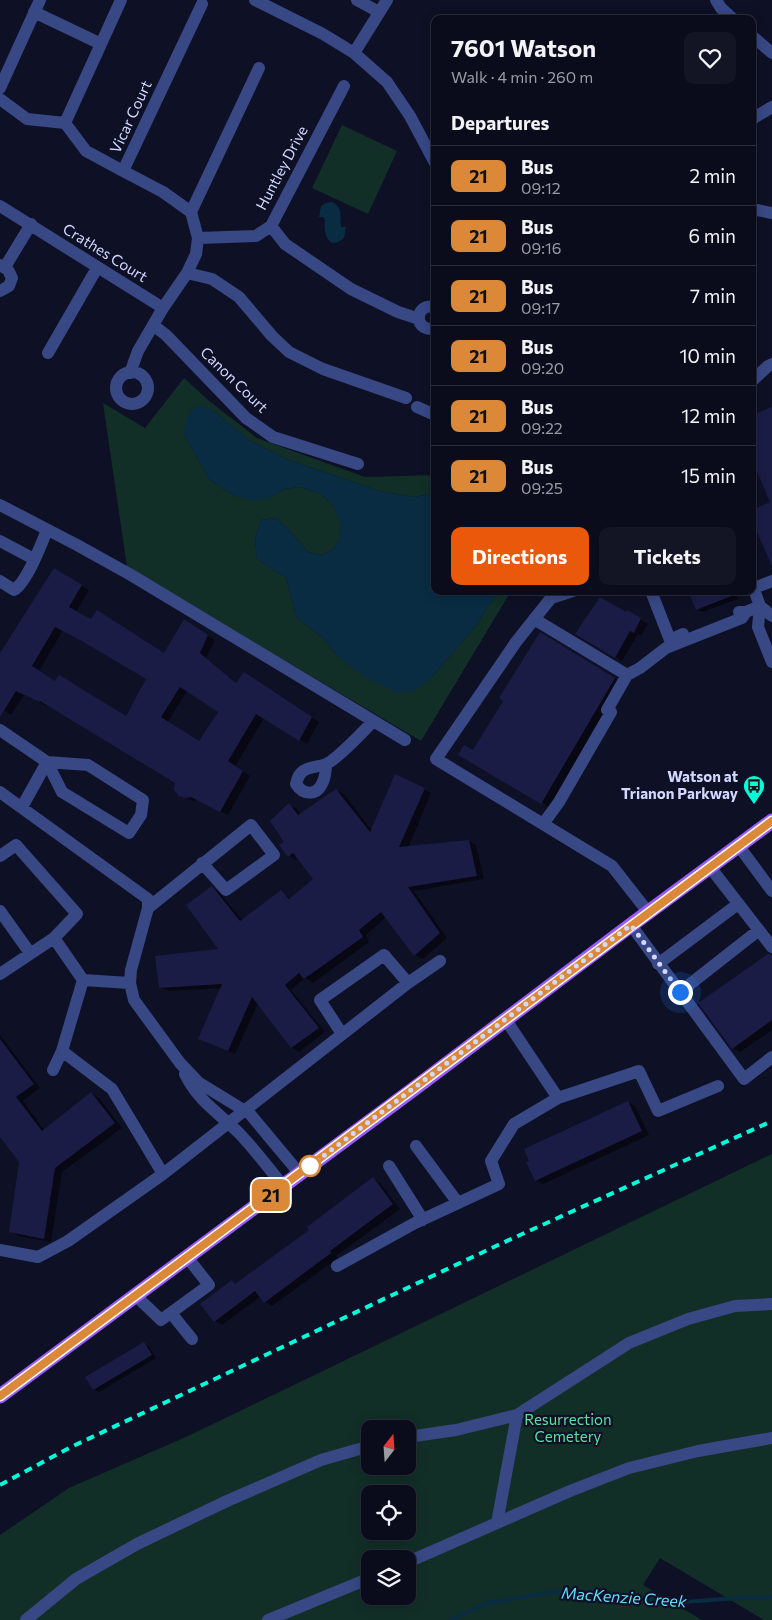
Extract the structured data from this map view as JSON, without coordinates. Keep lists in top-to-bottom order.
{
  "streets": {
    "street": [
      "Vicar Court",
      "Huntley Drive",
      "Crathes Court",
      "Canon Court"
    ]
  },
  "water": ["MacKenzie Creek"],
  "parks": ["Resurrection Cemetery"],
  "places": {
    "bus stop": ["Watson at Trianon Parkway"]
  },
  "lines": ["bus line 21"],
  "north": "top",
  "page": {
    "on_map": "21",
    "heading": [
      ["7601 Watson", "Walk · 4 min · 260 m"],
      "Departures"
    ],
    "list": [
      {
        "mark": "21",
        "name": "Bus",
        "note": "09:12",
        "value": "2 min"
      },
      {
        "mark": "21",
        "name": "Bus",
        "note": "09:16",
        "value": "6 min"
      },
      {
        "mark": "21",
        "name": "Bus",
        "note": "09:17",
        "value": "7 min"
      },
      {
        "mark": "21",
        "name": "Bus",
        "note": "09:20",
        "value": "10 min"
      },
      {
        "mark": "21",
        "name": "Bus",
        "note": "09:22",
        "value": "12 min"
      },
      {
        "mark": "21",
        "name": "Bus",
        "note": "09:25",
        "value": "15 min"
      }
    ],
    "buttons": ["Directions", "Tickets"]
  }
}
